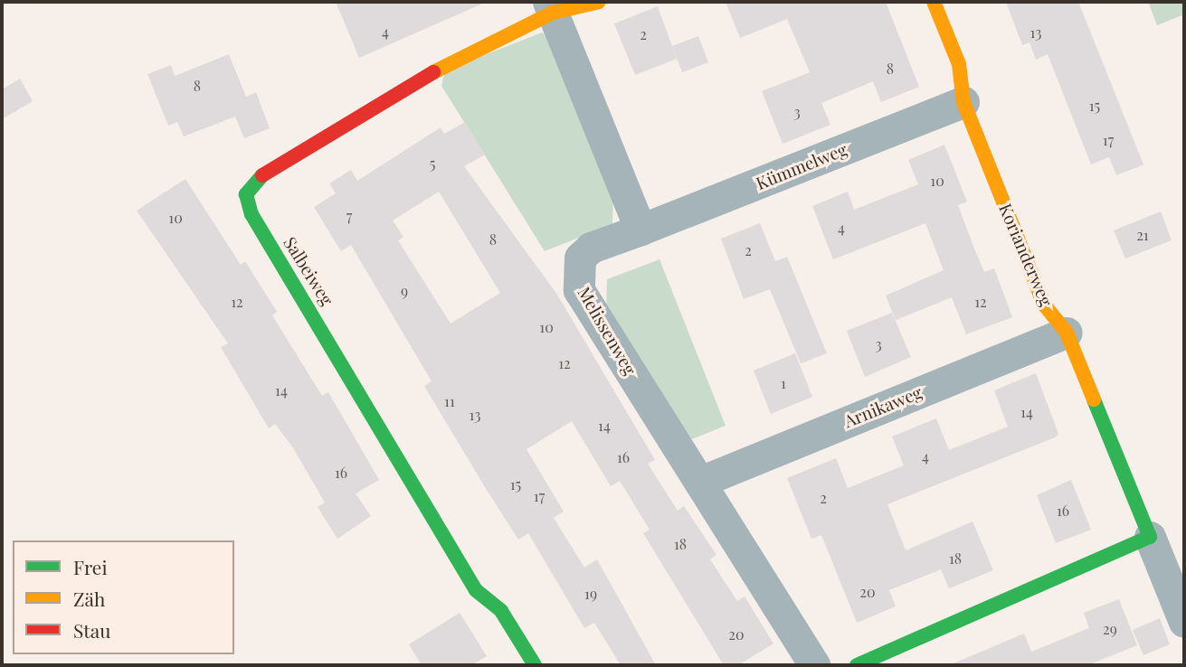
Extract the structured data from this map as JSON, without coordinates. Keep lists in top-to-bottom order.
{
  "streets": {
    "street": [
      "Kümmelweg",
      "Korianderweg",
      "Salbeiweg",
      "Melissenweg",
      "Arnikaweg"
    ]
  },
  "crossings": [
    ["Kümmelweg", "Korianderweg"],
    ["Kümmelweg", "Melissenweg"],
    ["Korianderweg", "Arnikaweg"],
    ["Melissenweg", "Arnikaweg"]
  ],
  "house_numbers": [
    "4",
    "13",
    "2",
    "8",
    "8",
    "15",
    "3",
    "17",
    "5",
    "10",
    "7",
    "10",
    "4",
    "21",
    "8",
    "2",
    "9",
    "12",
    "12",
    "10",
    "3",
    "12",
    "1",
    "14",
    "11",
    "14",
    "13",
    "14",
    "4",
    "16",
    "16",
    "15",
    "17",
    "2",
    "16",
    "18",
    "18",
    "20",
    "19",
    "29",
    "20"
  ],
  "legend": ["Frei", "Zäh", "Stau"]
}
